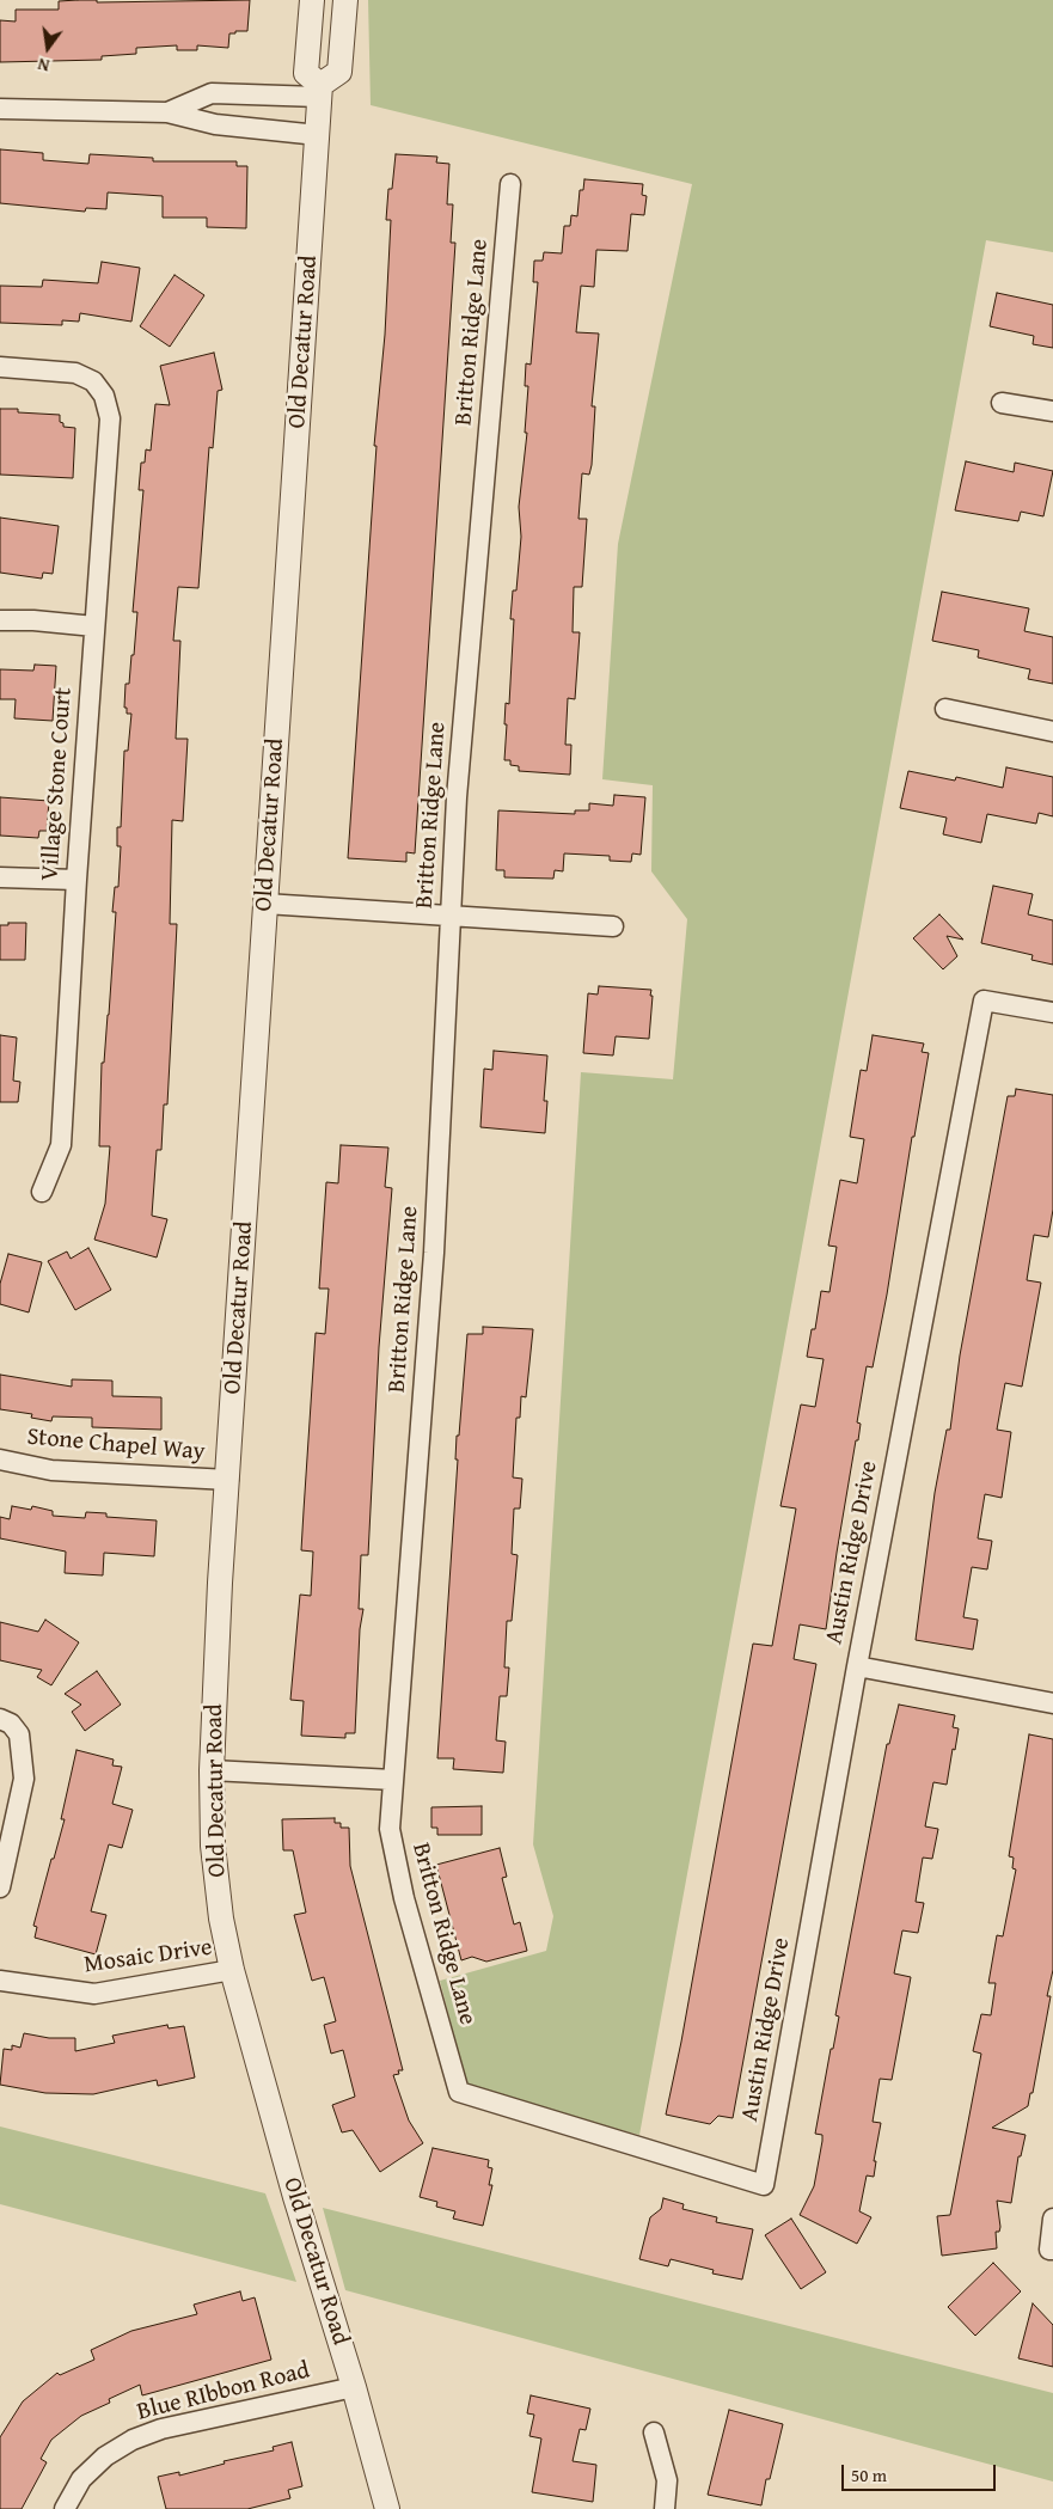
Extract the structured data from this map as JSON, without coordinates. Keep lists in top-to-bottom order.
{
  "streets": {
    "street": [
      "Britton Ridge Lane",
      "Old Decatur Road",
      "Village Stone Court",
      "Stone Chapel Way",
      "Austin Ridge Drive",
      "Mosaic Drive",
      "Blue RIbbon Road"
    ]
  },
  "crossings": [
    ["Britton Ridge Lane", "Austin Ridge Drive"],
    ["Old Decatur Road", "Stone Chapel Way"],
    ["Old Decatur Road", "Mosaic Drive"],
    ["Old Decatur Road", "Blue RIbbon Road"]
  ],
  "scale_bar": "50 m",
  "north": "bottom"
}
